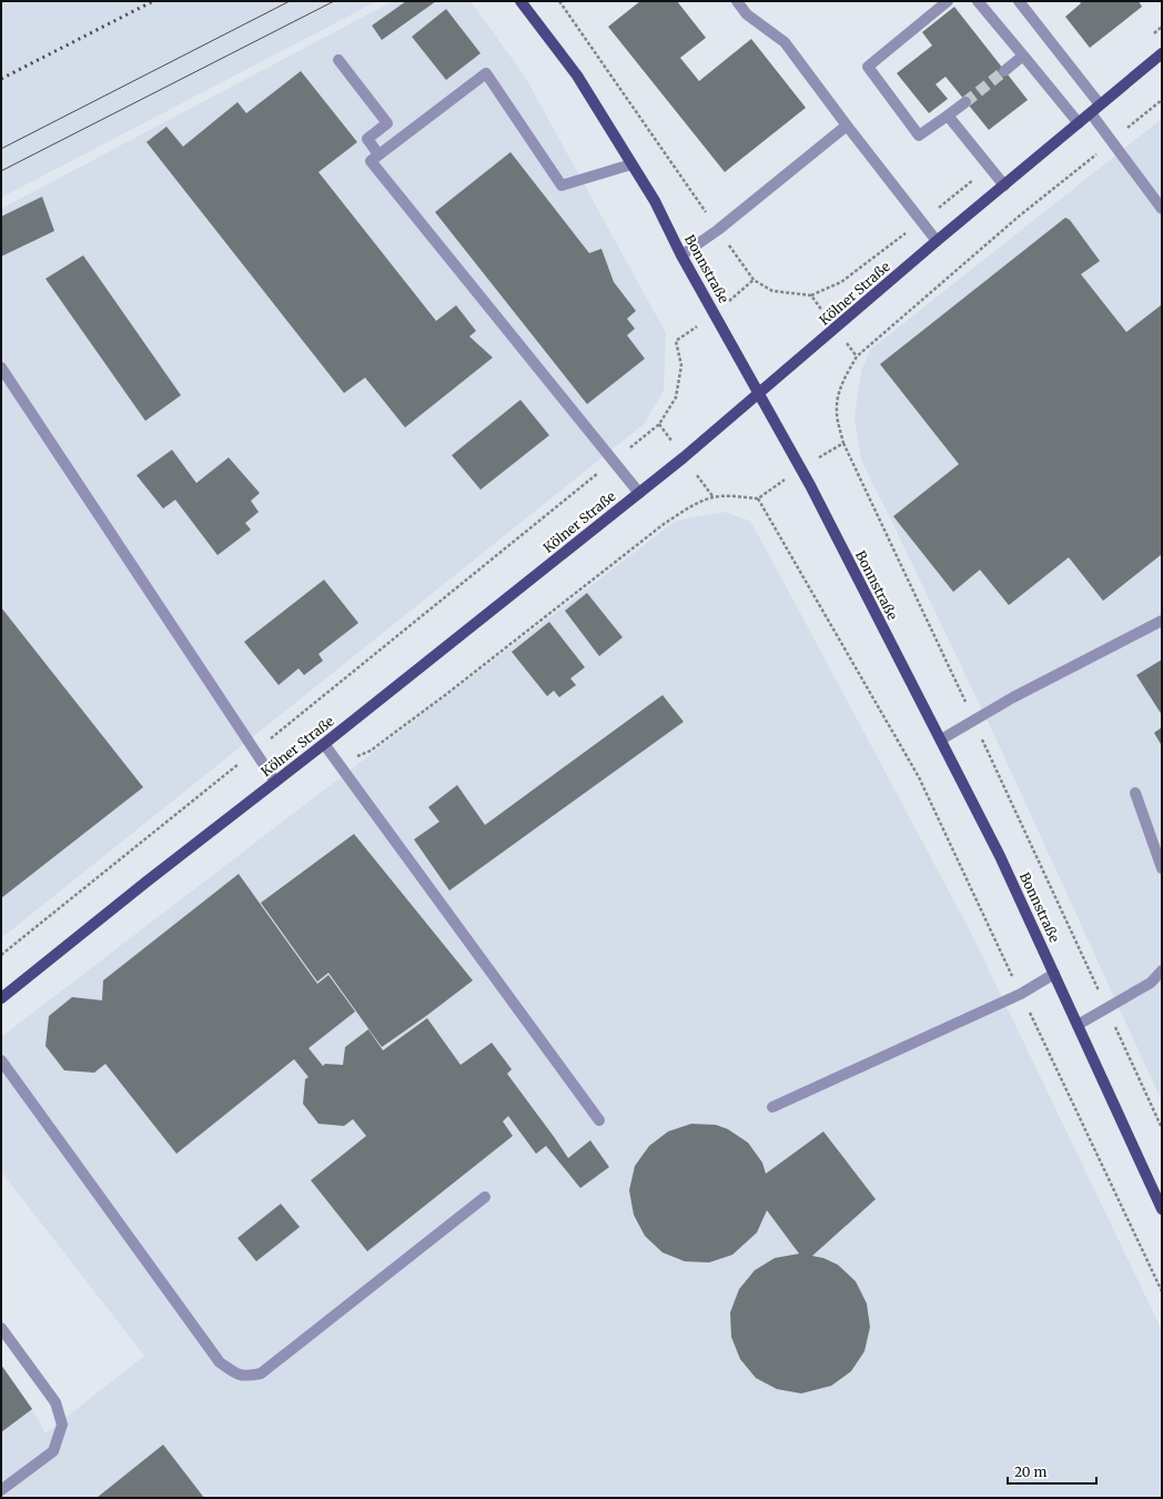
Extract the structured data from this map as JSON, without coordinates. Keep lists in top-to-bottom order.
{
  "streets": {
    "main road": ["Bonnstraße", "Kölner Straße"]
  },
  "crossings": [
    ["Bonnstraße", "Kölner Straße"]
  ],
  "scale_bar": "20 m"
}
